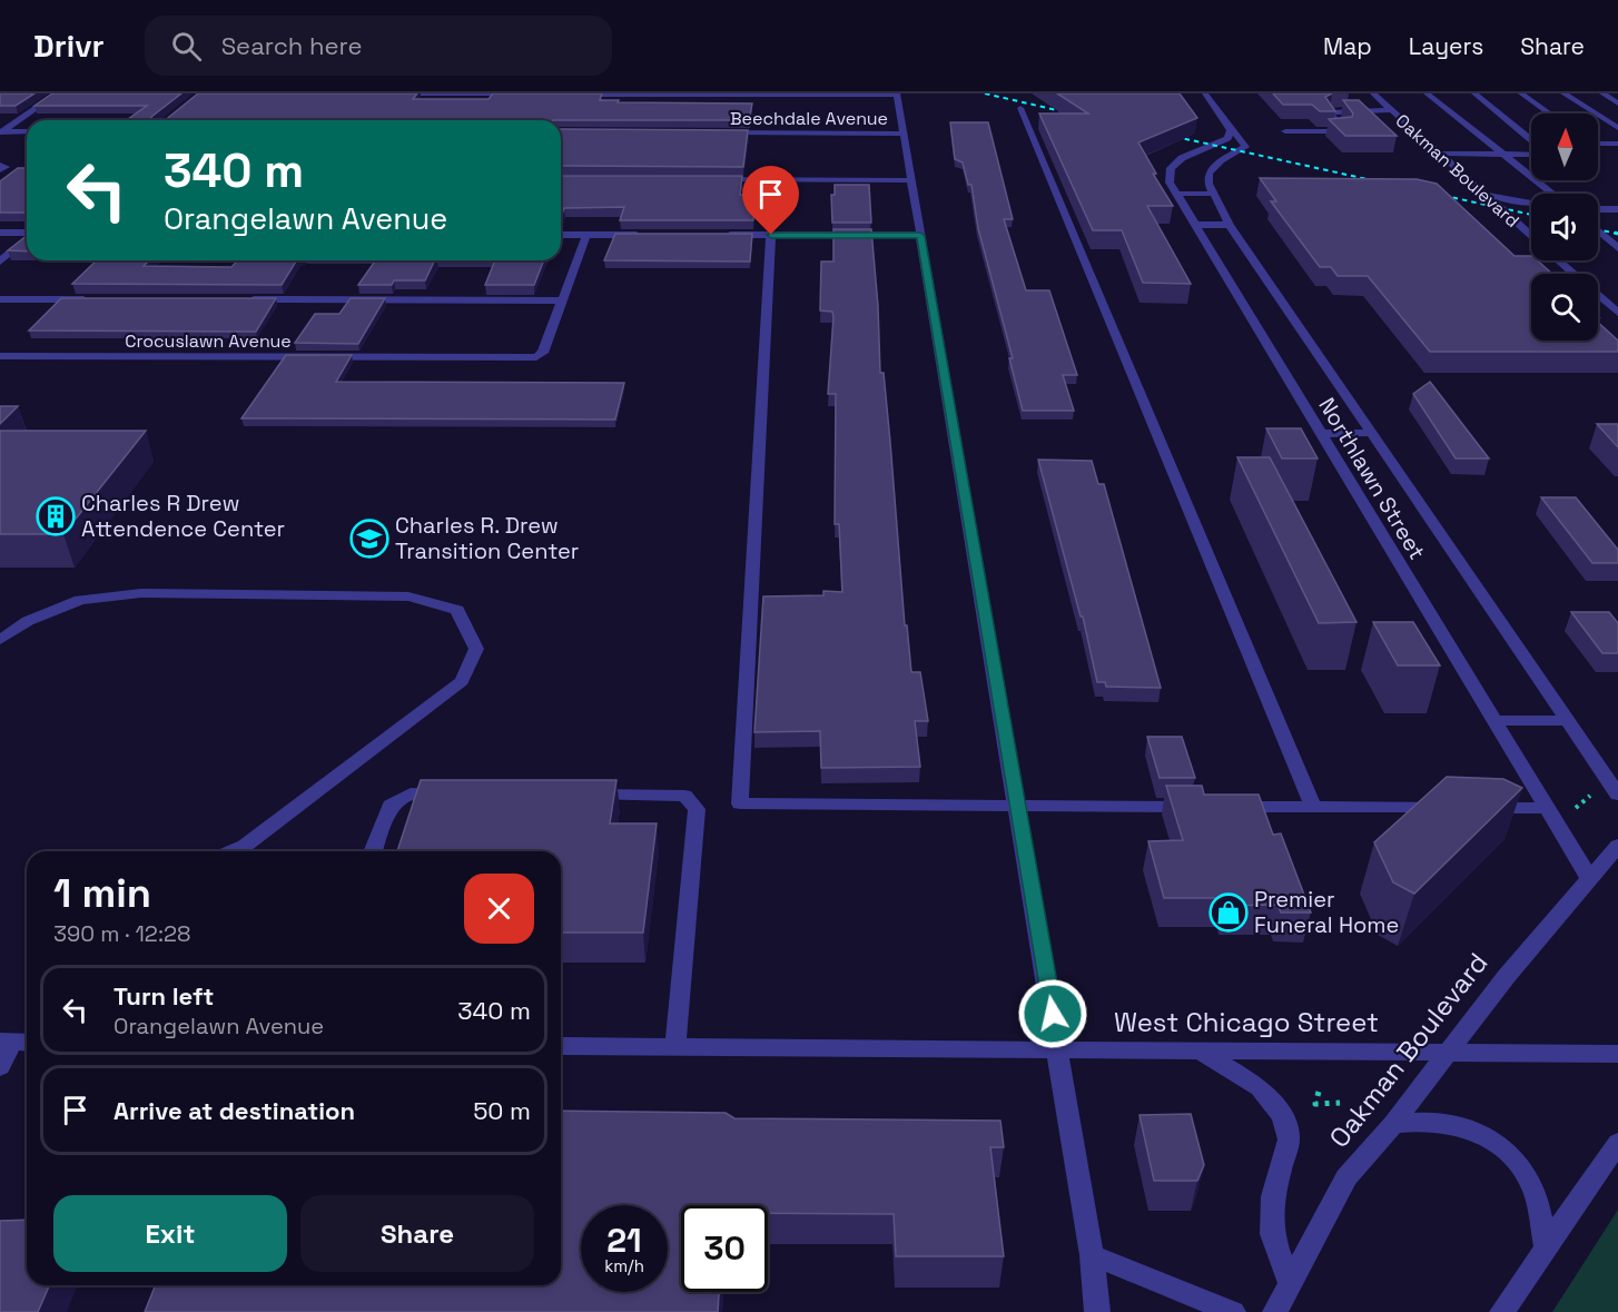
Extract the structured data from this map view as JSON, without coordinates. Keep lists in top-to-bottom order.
{
  "streets": {
    "street": [
      "Beechdale Avenue",
      "Oakman Boulevard",
      "Crocuslawn Avenue",
      "Northlawn Street",
      "West Chicago Street"
    ]
  },
  "crossings": [
    ["Oakman Boulevard", "Northlawn Street"],
    ["Oakman Boulevard", "West Chicago Street"]
  ],
  "places": {
    "building": ["Charles R Drew Attendence Center"],
    "school or university": ["Charles R. Drew Transition Center"],
    "shop": ["Premier Funeral Home"]
  },
  "north": "top",
  "page": {
    "header": "Drivr",
    "search": "Search here",
    "nav": ["Map", "Layers", "Share"],
    "turn": ["340 m", "Orangelawn Avenue"],
    "heading": ["1 min", "390 m · 12:28"],
    "list": [
      {
        "name": "Turn left",
        "note": "Orangelawn Avenue",
        "value": "340 m"
      },
      {
        "name": "Arrive at destination",
        "value": "50 m"
      }
    ],
    "buttons": ["Exit", "Share"],
    "speed": "21 km/h",
    "limit": "30"
  }
}
